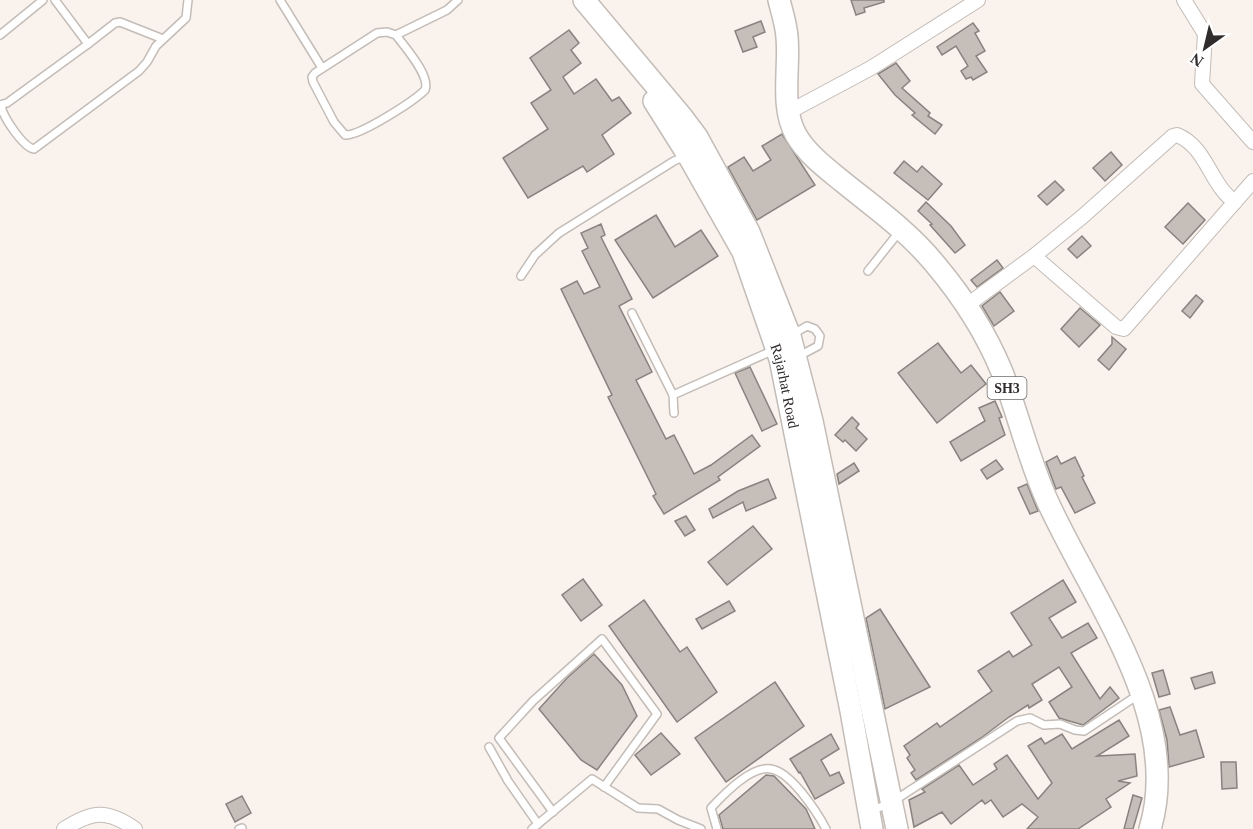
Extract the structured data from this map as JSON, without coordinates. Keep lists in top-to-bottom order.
{
  "streets": {
    "main road": ["Rajarhat Road", "SH3"]
  },
  "north": "bottom left"
}
